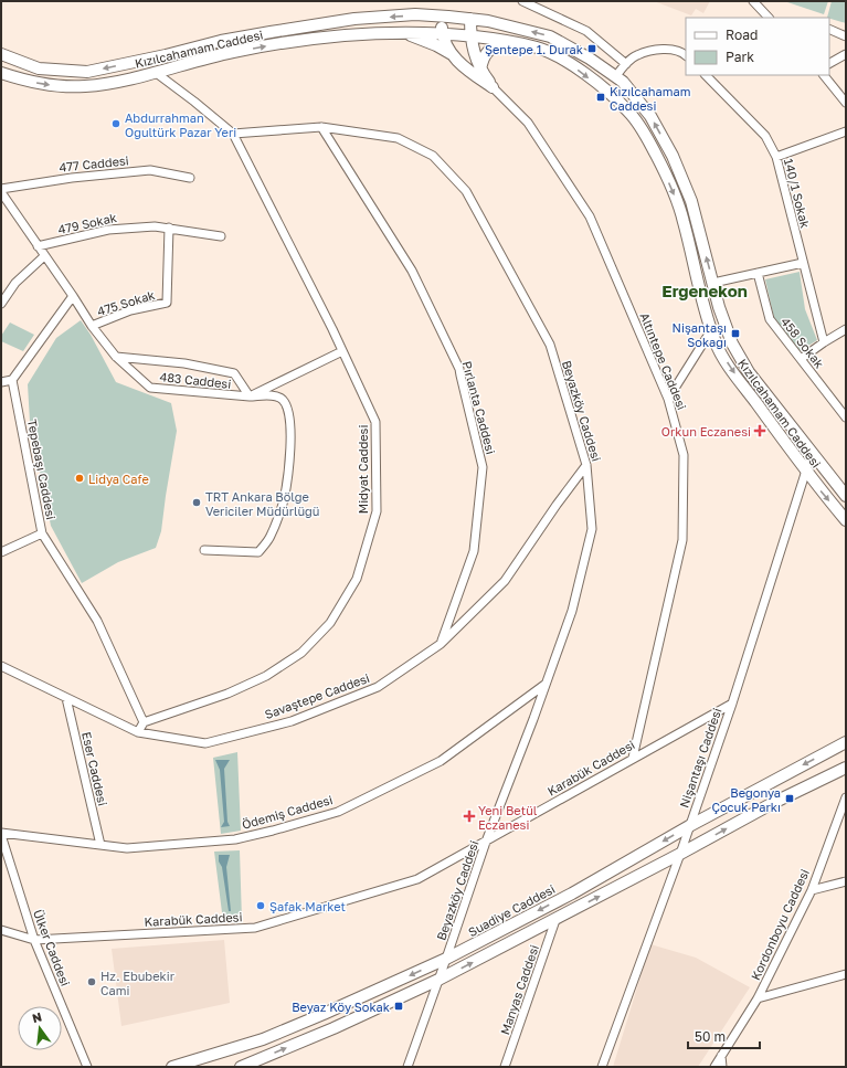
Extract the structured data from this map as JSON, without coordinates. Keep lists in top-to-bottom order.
{
  "streets": {
    "main road": ["Kızılcahamam Caddesi", "Suadiye Caddesi"],
    "street": [
      "477 Caddesi",
      "140/1 Sokak",
      "479 Sokak",
      "475 Sokak",
      "458 Sokak",
      "Altıntepe Caddesi",
      "483 Caddesi",
      "Pırlanta Caddesi",
      "Beyazköy Caddesi",
      "Tepebaşı Caddesi",
      "Midyat Caddesi",
      "Savaştepe Caddesi",
      "Nişantaşı Caddesi",
      "Karabük Caddesi",
      "Eser Caddesi",
      "Ödemiş Caddesi",
      "Kordonboyu Caddesi",
      "Ülker Caddesi",
      "Manyas Caddesi"
    ]
  },
  "crossings": [
    ["Kızılcahamam Caddesi", "Midyat Caddesi"],
    ["Kızılcahamam Caddesi", "Nişantaşı Caddesi"],
    ["477 Caddesi", "483 Caddesi"],
    ["479 Sokak", "475 Sokak"],
    ["479 Sokak", "483 Caddesi"],
    ["475 Sokak", "483 Caddesi"],
    ["Altıntepe Caddesi", "Karabük Caddesi"],
    ["Pırlanta Caddesi", "Beyazköy Caddesi"],
    ["Pırlanta Caddesi", "Savaştepe Caddesi"],
    ["Beyazköy Caddesi", "Midyat Caddesi"],
    ["Beyazköy Caddesi", "Savaştepe Caddesi"],
    ["Beyazköy Caddesi", "Karabük Caddesi"],
    ["Beyazköy Caddesi", "Ödemiş Caddesi"],
    ["Beyazköy Caddesi", "Suadiye Caddesi"],
    ["Tepebaşı Caddesi", "Midyat Caddesi"],
    ["Savaştepe Caddesi", "Eser Caddesi"],
    ["Nişantaşı Caddesi", "Karabük Caddesi"],
    ["Nişantaşı Caddesi", "Suadiye Caddesi"],
    ["Karabük Caddesi", "Ülker Caddesi"],
    ["Eser Caddesi", "Ödemiş Caddesi"],
    ["Ödemiş Caddesi", "Ülker Caddesi"]
  ],
  "districts": ["Ergenekon"],
  "places": {
    "transit": [
      "Şentepe 1. Durak",
      "Kızılcahamam Caddesi",
      "Nişantaşı Sokağı",
      "Begonya Çocuk Parkı",
      "Beyaz Köy Sokak"
    ],
    "other": [
      "Abdurrahman Oğultürk Pazar Yeri",
      "Lidya Cafe",
      "TRT Ankara Bölge Vericiler Müdürlüğü",
      "Şafak Market",
      "Hz. Ebubekir Cami"
    ],
    "health": ["Orkun Eczanesi", "Yeni Betül Eczanesi"]
  },
  "legend": ["Road", "Park"],
  "scale_bar": "50 m",
  "north": "top"
}
